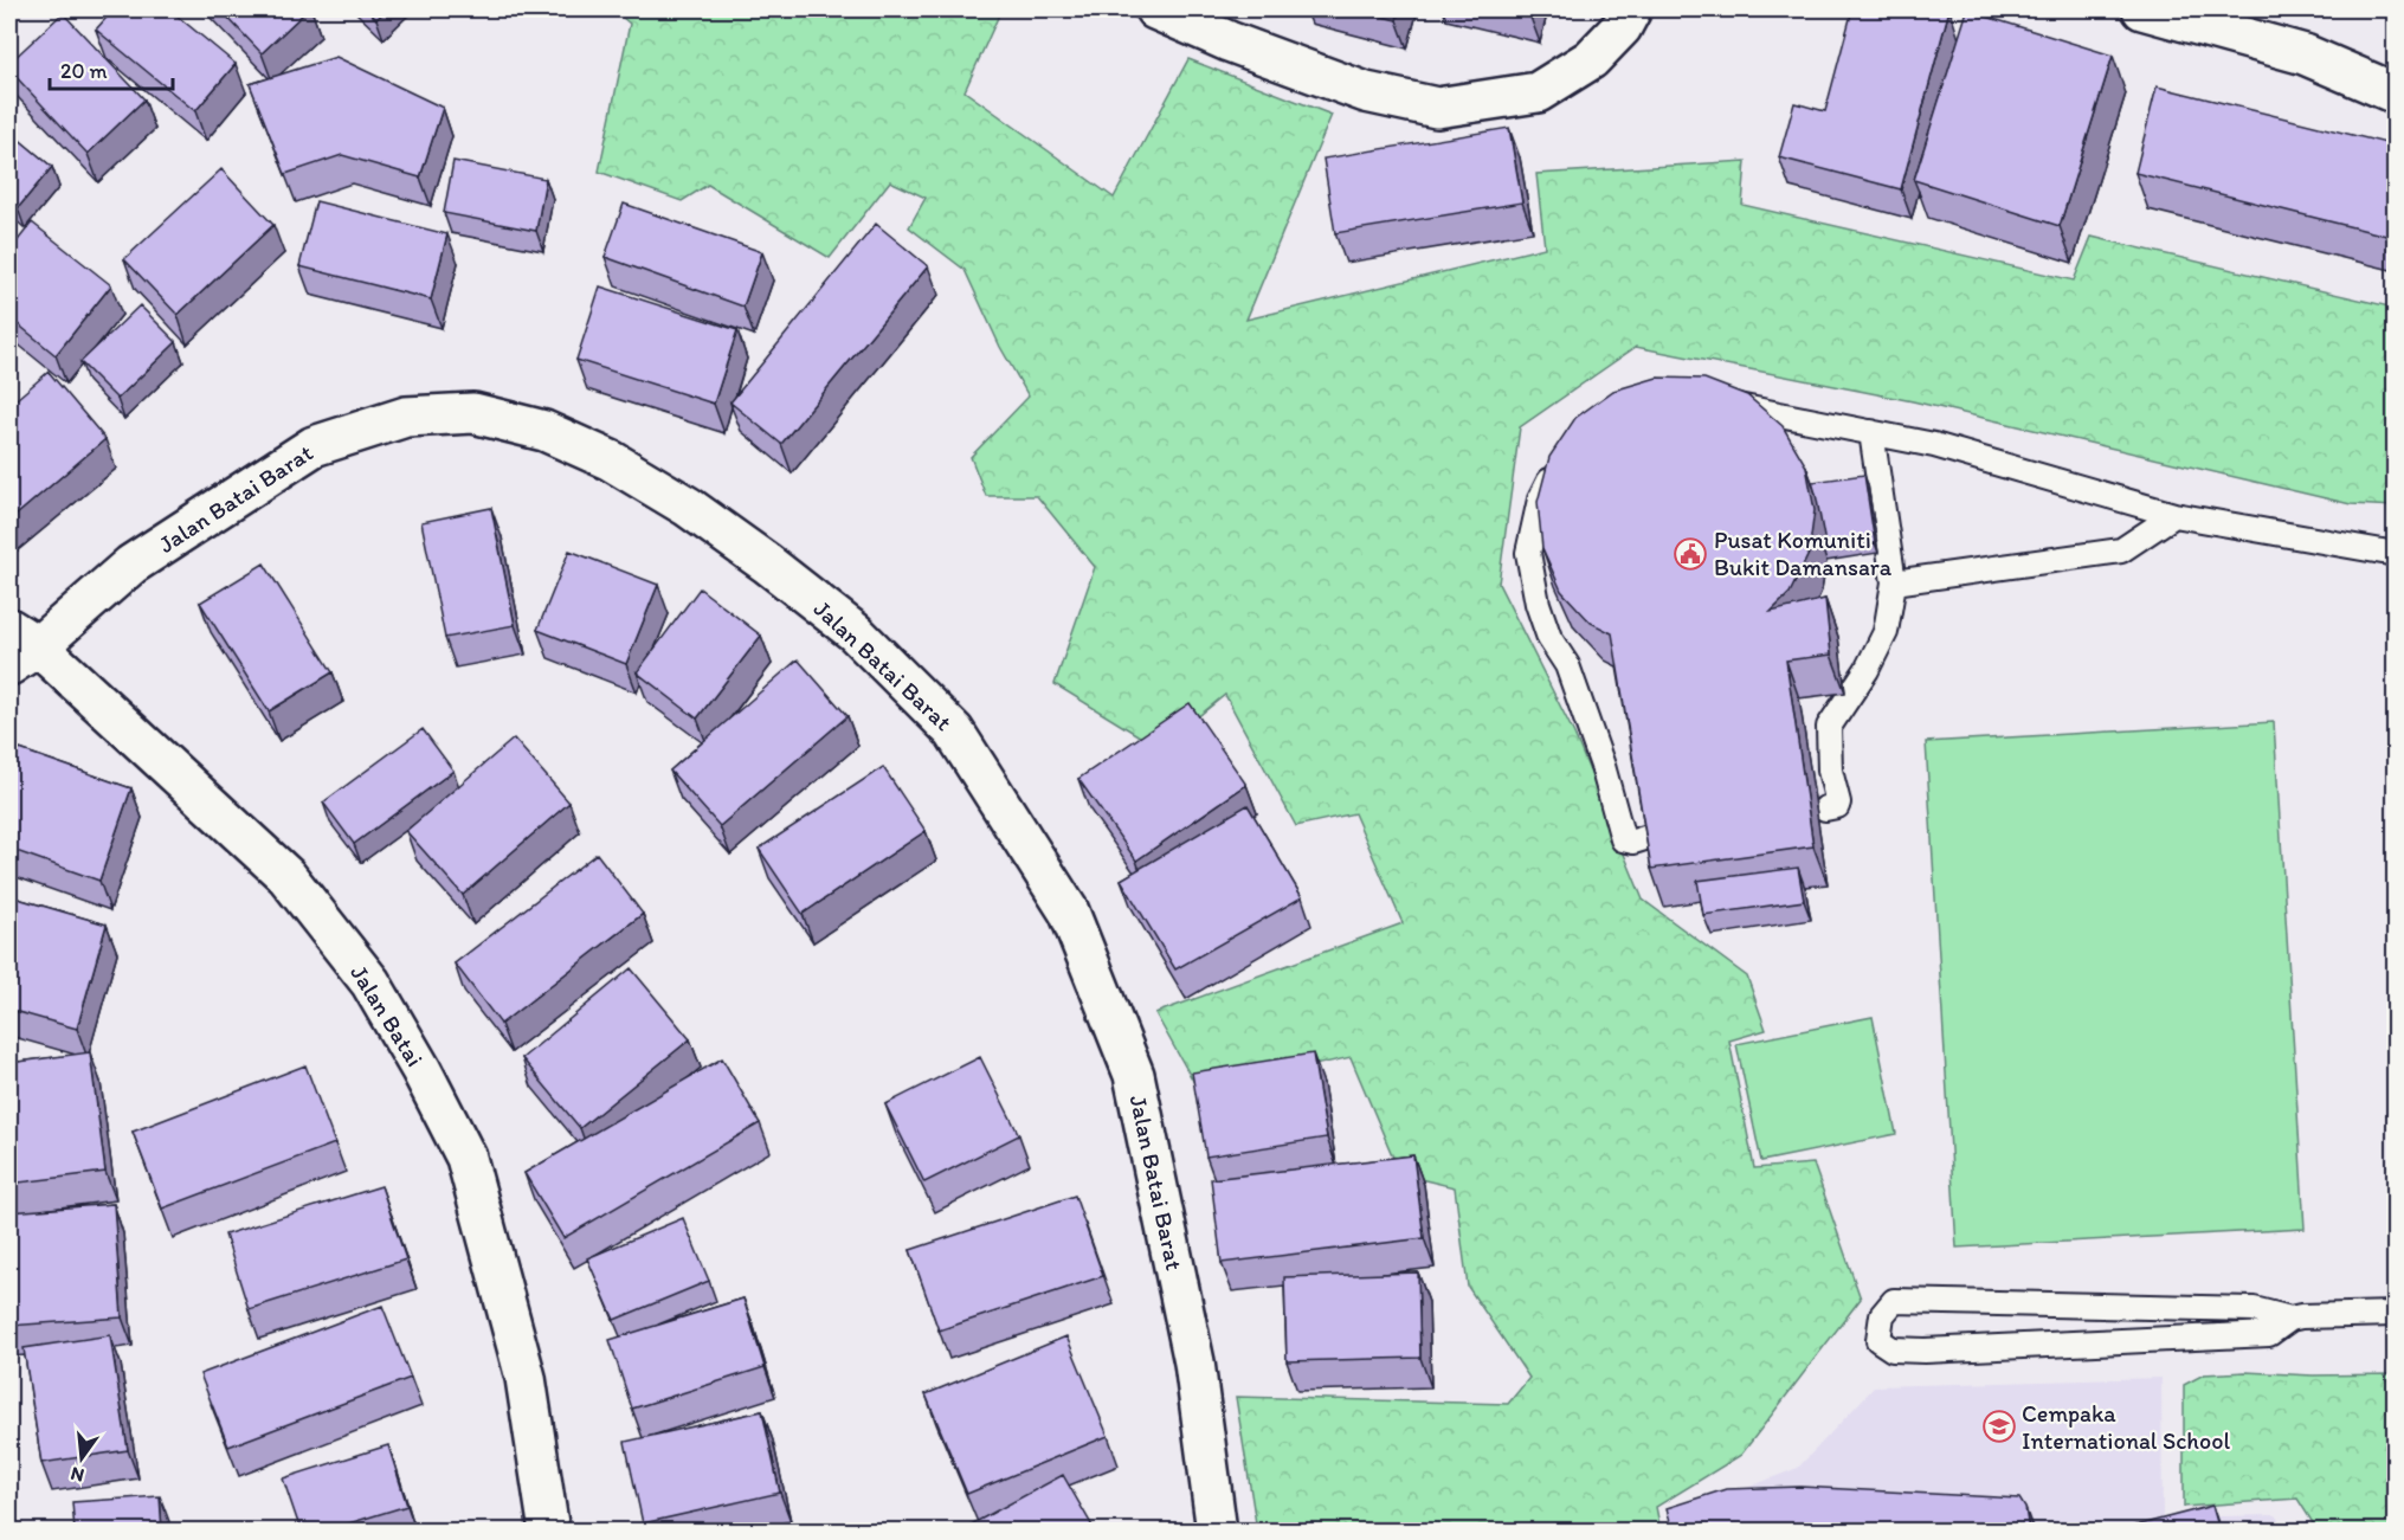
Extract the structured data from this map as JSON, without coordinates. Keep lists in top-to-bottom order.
{
  "streets": {
    "street": ["Jalan Batai Barat", "Jalan Batai"]
  },
  "crossings": [
    ["Jalan Batai Barat", "Jalan Batai"]
  ],
  "places": {
    "public building": ["Pusat Komuniti Bukit Damansara"],
    "school or university": ["Cempaka International School"]
  },
  "scale_bar": "20 m",
  "north": "bottom"
}
